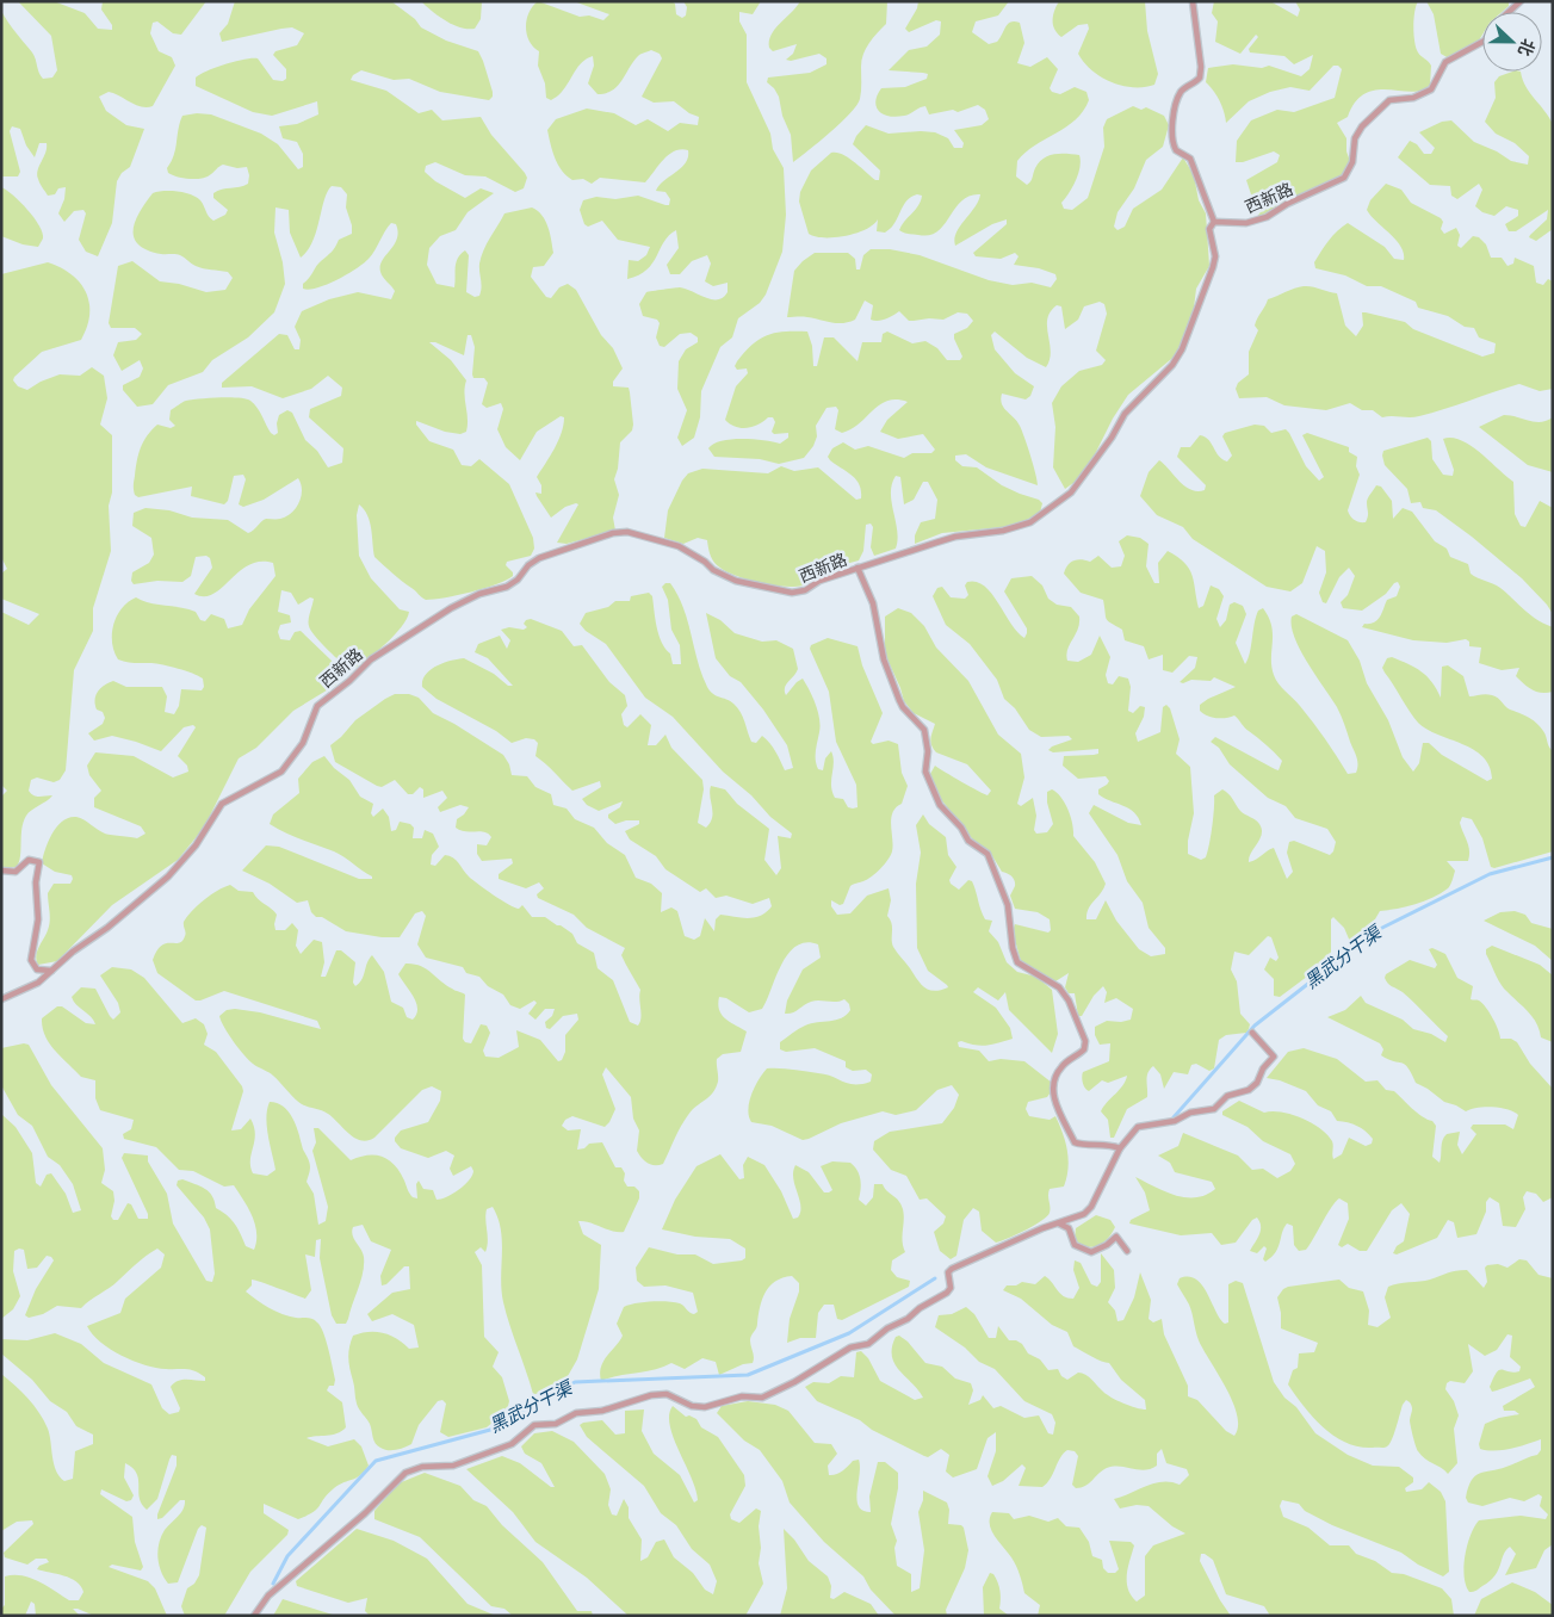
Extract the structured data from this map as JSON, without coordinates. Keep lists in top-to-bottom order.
{
  "streets": {
    "street": ["西新路"]
  },
  "water": ["黑武分干渠"],
  "north": "right"
}
